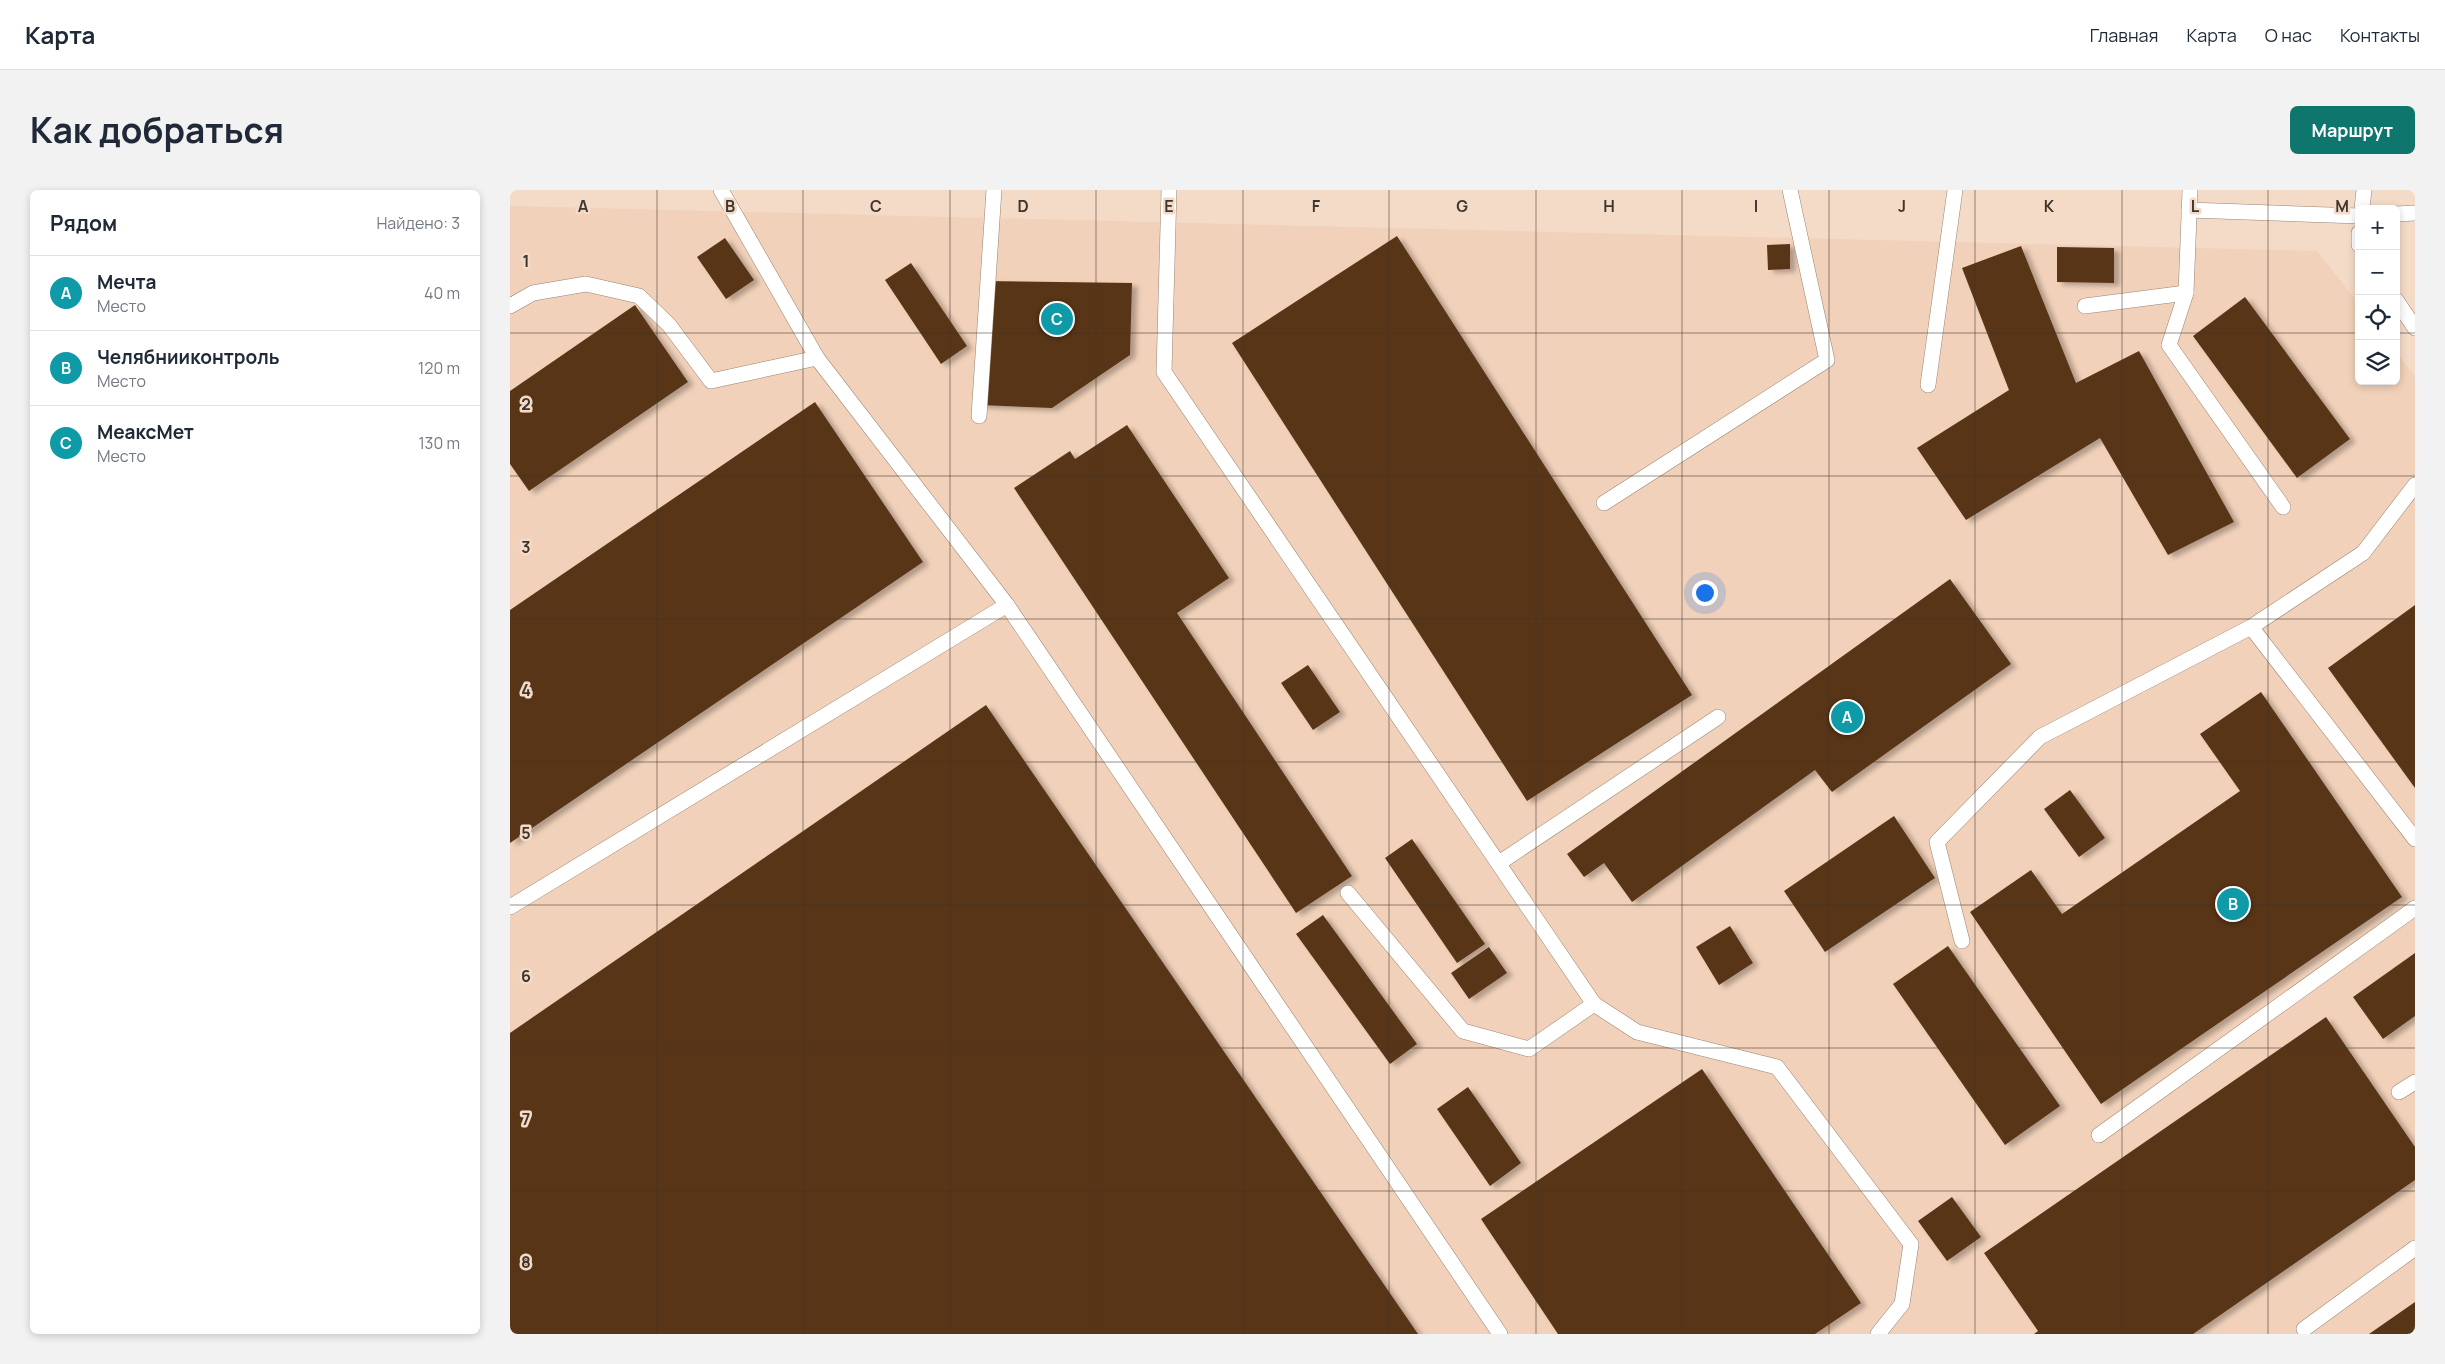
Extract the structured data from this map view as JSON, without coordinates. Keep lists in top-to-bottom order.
{
  "page": {
    "header": "Карта",
    "nav": [
      "Главная",
      "Карта",
      "О нас",
      "Контакты"
    ],
    "title": "Как добраться",
    "buttons": "Маршрут",
    "heading": ["Рядом", "Найдено: 3"],
    "map_buttons": ["+", "−"],
    "list": [
      {
        "mark": "A",
        "name": "Мечта",
        "note": "Место",
        "value": "40 m"
      },
      {
        "mark": "B",
        "name": "Челябнииконтроль",
        "note": "Место",
        "value": "120 m"
      },
      {
        "mark": "C",
        "name": "МеаксМет",
        "note": "Место",
        "value": "130 m"
      }
    ],
    "pins": ["C", "A", "B"]
  },
  "grid": {
    "columns": [
      "A",
      "B",
      "C",
      "D",
      "E",
      "F",
      "G",
      "H",
      "I",
      "J",
      "K",
      "L",
      "M"
    ],
    "rows": [
      "1",
      "2",
      "3",
      "4",
      "5",
      "6",
      "7",
      "8"
    ]
  }
}
